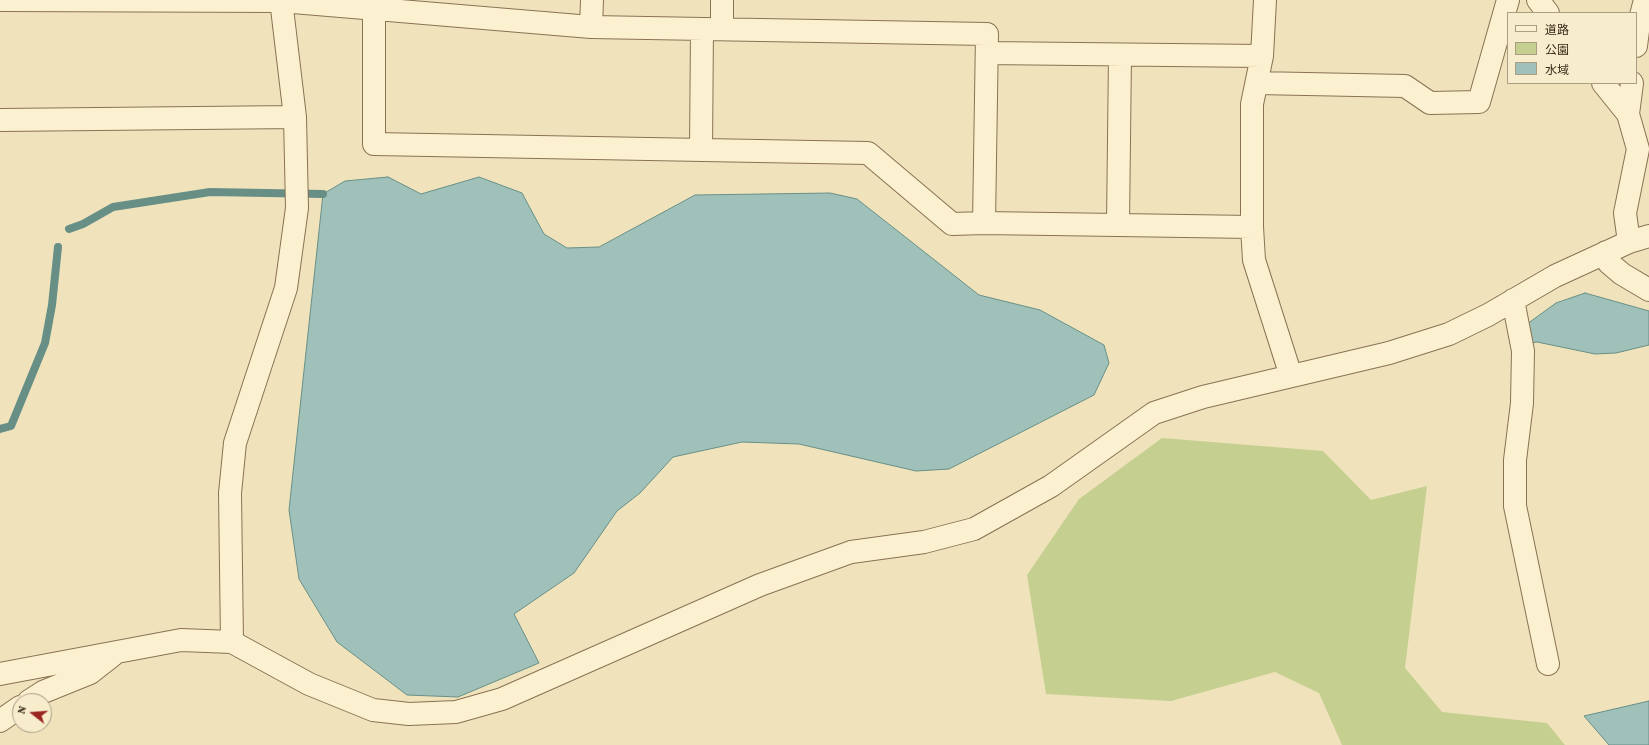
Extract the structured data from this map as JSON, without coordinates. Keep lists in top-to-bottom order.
{
  "legend": ["道路", "公園", "水域"],
  "north": "left"
}
